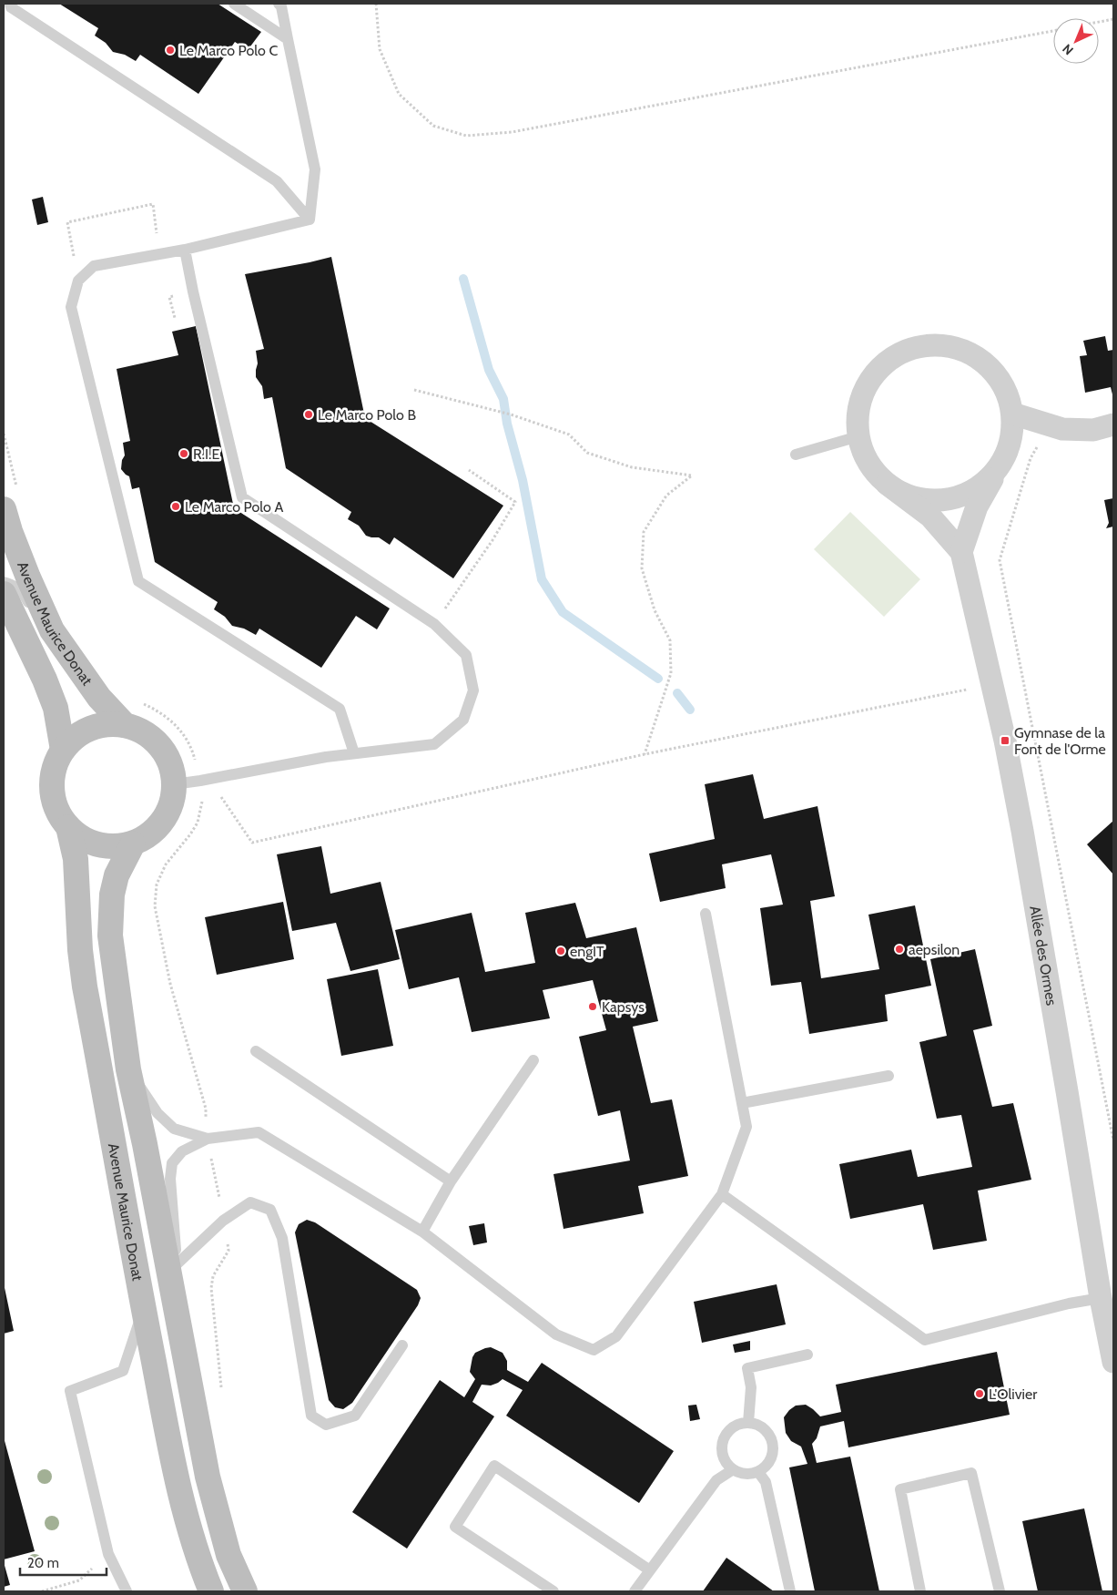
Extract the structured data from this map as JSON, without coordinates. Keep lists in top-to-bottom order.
{
  "streets": {
    "main road": ["Avenue Maurice Donat"],
    "street": ["Allée des Ormes"]
  },
  "places": {
    "other": [
      "Le Marco Polo C",
      "Le Marco Polo B",
      "R.I.E",
      "Le Marco Polo A",
      "aepsilon",
      "engIT",
      "Kapsys",
      "L'Olivier"
    ],
    "transit": ["Gymnase de la Font de l'Orme"]
  },
  "scale_bar": "20 m",
  "north": "bottom left"
}
